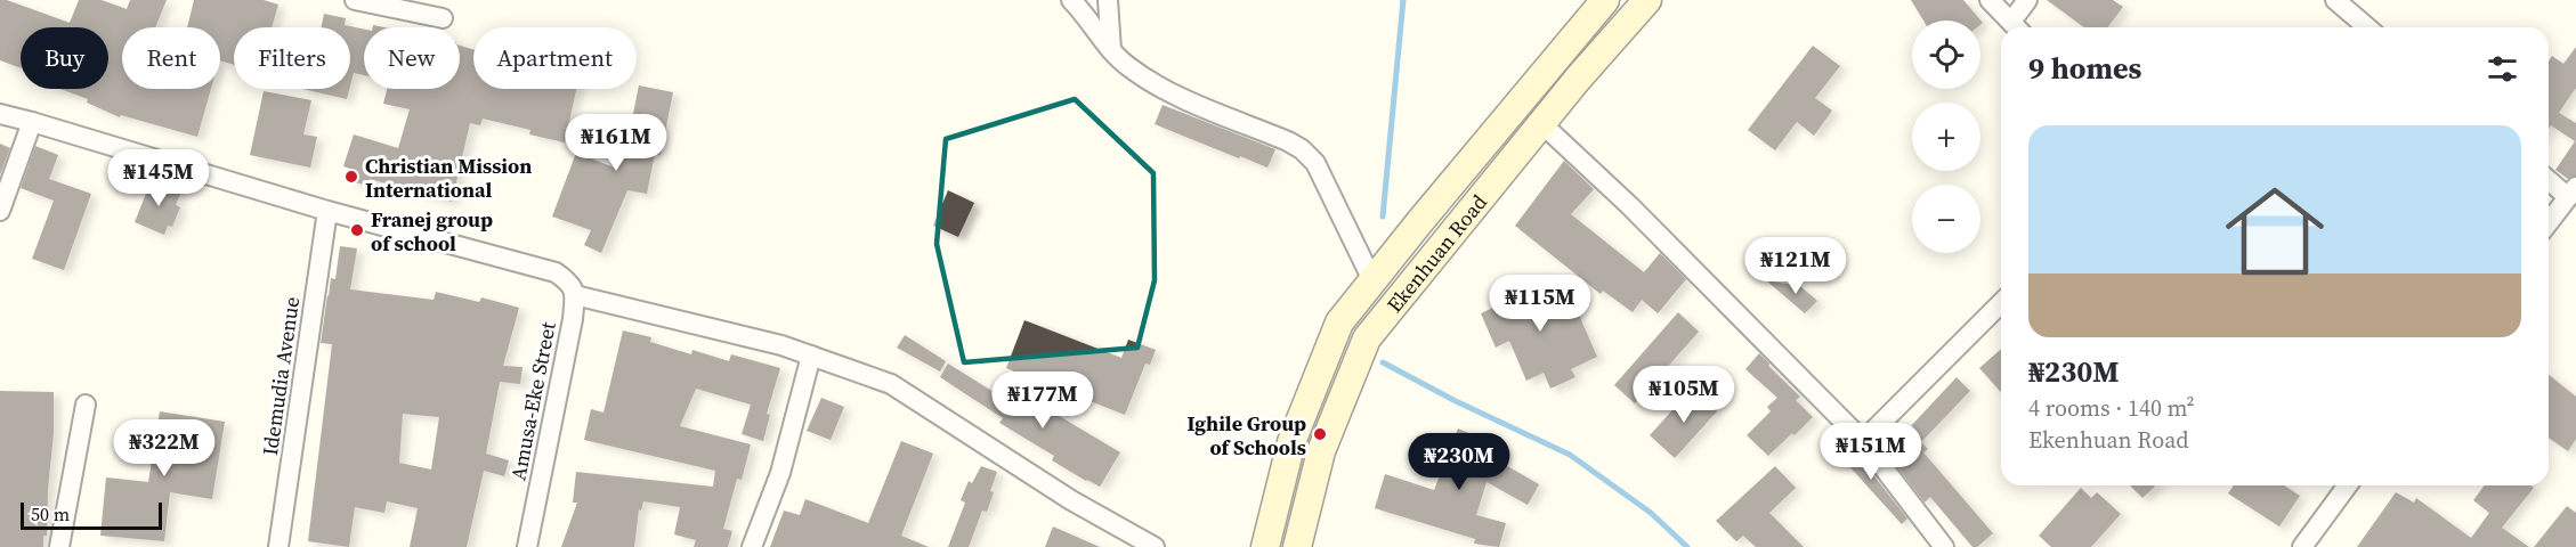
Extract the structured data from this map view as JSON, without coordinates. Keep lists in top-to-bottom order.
{
  "streets": {
    "main road": ["Ekenhuan Road"],
    "street": ["Idemudia Avenue", "Amusa-Eke Street"]
  },
  "places": ["Christian Mission International", "Franej group of school", "Ighile Group of Schools"],
  "scale_bar": "50 m",
  "page": {
    "map_buttons": ["+", "−"],
    "chip": [
      "Buy",
      "Rent",
      "Filters",
      "New",
      "Apartment"
    ],
    "heading": "9 homes",
    "list": [
      {
        "name": "₦230M",
        "note": "4 rooms · 140 m² · Ekenhuan Road"
      }
    ],
    "price": [
      "₦161M",
      "₦145M",
      "₦121M",
      "₦115M",
      "₦105M",
      "₦177M",
      "₦322M",
      "₦151M",
      "₦230M"
    ],
    "scale": "50 m"
  }
}
